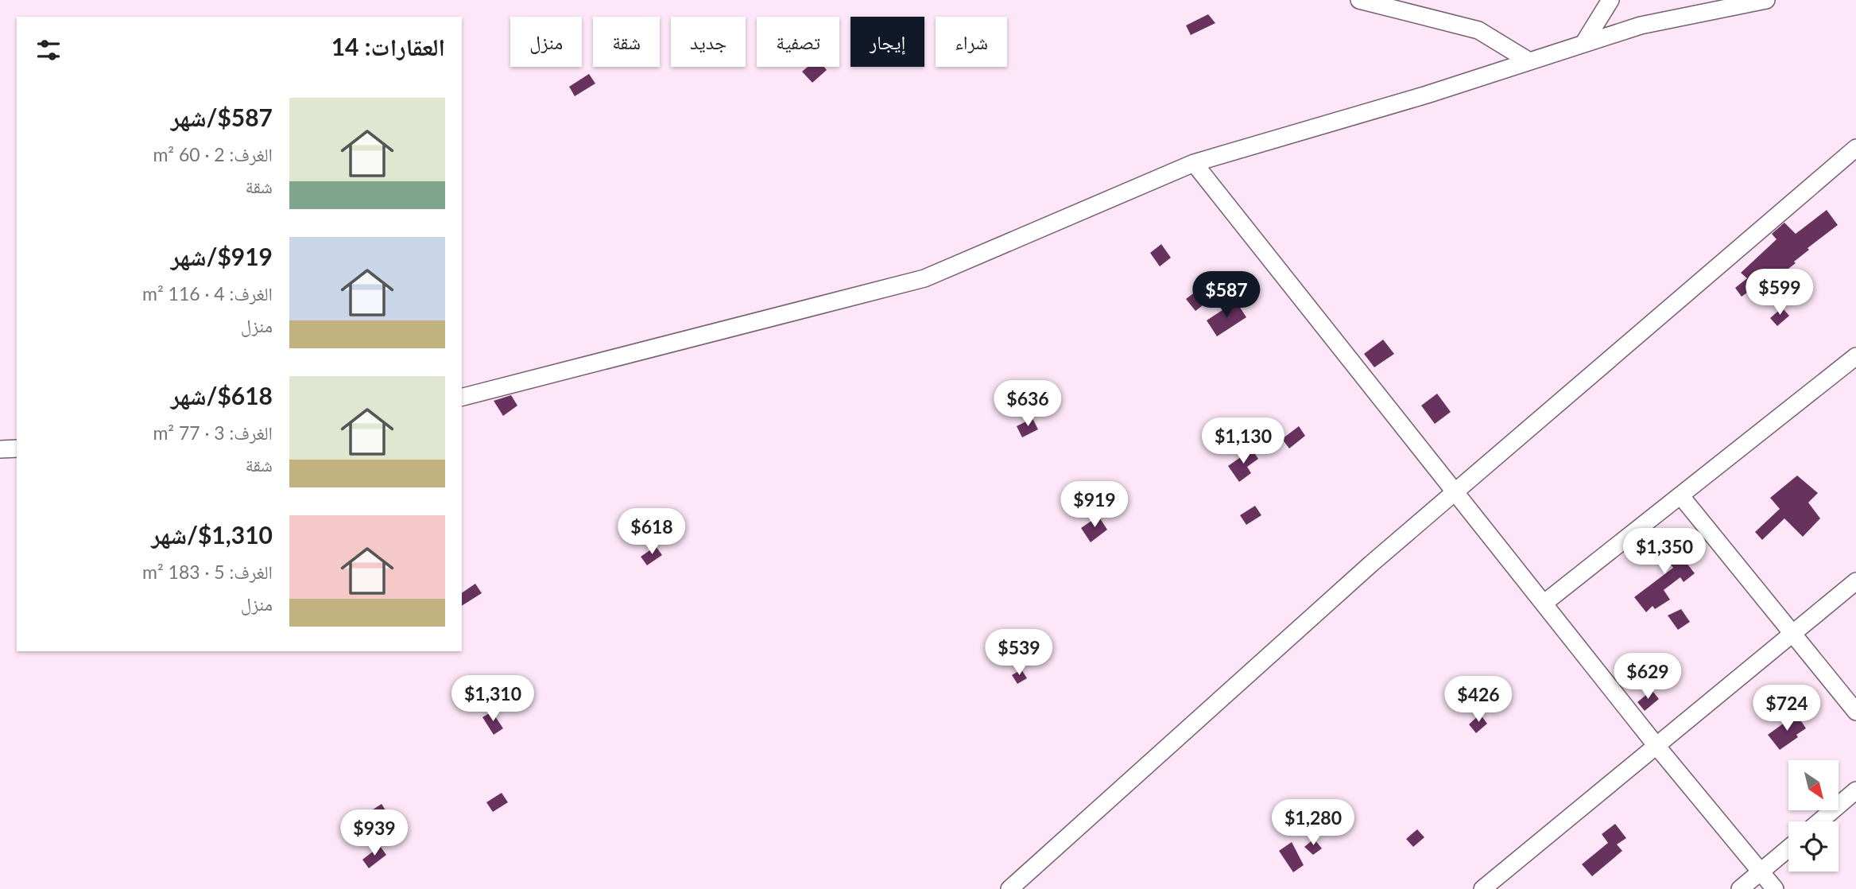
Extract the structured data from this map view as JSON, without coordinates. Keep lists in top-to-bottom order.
{
  "north": "bottom right",
  "page": {
    "chip": [
      "شراء",
      "إيجار",
      "تصفية",
      "جديد",
      "شقة",
      "منزل"
    ],
    "heading": "العقارات: 14",
    "list": [
      {
        "name": "$587/شهر",
        "note": "الغرف: 2 · 60 m² · شقة"
      },
      {
        "name": "$919/شهر",
        "note": "الغرف: 4 · 116 m² · منزل"
      },
      {
        "name": "$618/شهر",
        "note": "الغرف: 3 · 77 m² · شقة"
      },
      {
        "name": "$1,310/شهر",
        "note": "الغرف: 5 · 183 m² · منزل"
      }
    ],
    "price": [
      "$599",
      "$587",
      "$636",
      "$1,130",
      "$919",
      "$618",
      "$1,350",
      "$539",
      "$629",
      "$1,310",
      "$426",
      "$724",
      "$1,280",
      "$939"
    ]
  }
}
